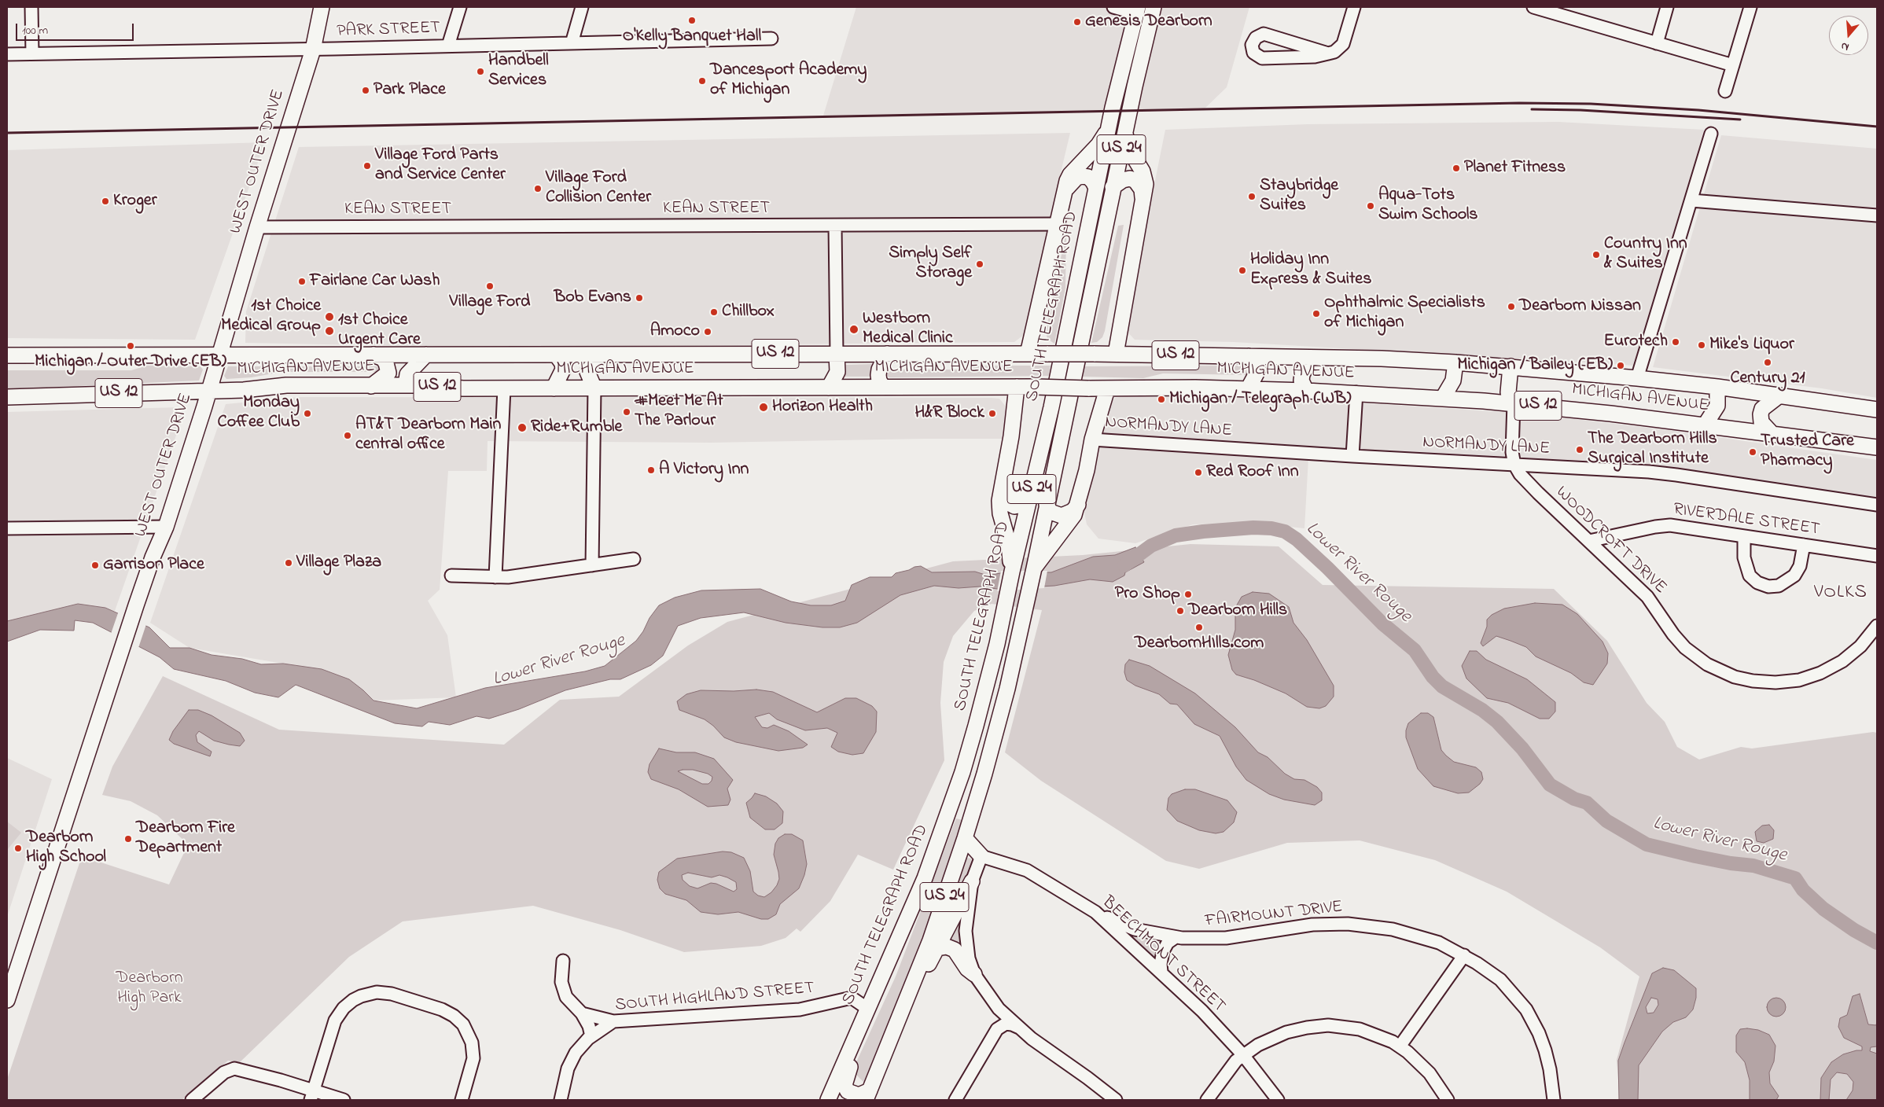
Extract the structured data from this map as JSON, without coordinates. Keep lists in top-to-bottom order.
{
  "streets": {
    "main road": [
      "US 24",
      "WEST OUTER DRIVE",
      "SOUTH TELEGRAPH ROAD",
      "US 12",
      "MICHIGAN AVENUE"
    ],
    "street": [
      "PARK STREET",
      "KEAN STREET",
      "NORMANDY LANE",
      "RIVERDALE STREET",
      "WOODCROFT DRIVE",
      "FAIRMOUNT DRIVE",
      "BEECHMONT STREET",
      "SOUTH HIGHLAND STREET"
    ]
  },
  "crossings": [
    ["PARK STREET", "WEST OUTER DRIVE"],
    ["WEST OUTER DRIVE", "KEAN STREET"],
    ["WEST OUTER DRIVE", "MICHIGAN AVENUE"],
    ["SOUTH TELEGRAPH ROAD", "SOUTH HIGHLAND STREET"],
    ["MICHIGAN AVENUE", "WOODCROFT DRIVE"],
    ["NORMANDY LANE", "WOODCROFT DRIVE"],
    ["RIVERDALE STREET", "WOODCROFT DRIVE"],
    ["FAIRMOUNT DRIVE", "BEECHMONT STREET"]
  ],
  "districts": ["VOLKS"],
  "water": ["Lower River Rouge"],
  "parks": ["Dearborn High Park"],
  "places": [
    "O'Kelly Banquet Hall",
    "Genesis Dearborn",
    "Handbell Services",
    "Dancesport Academy of Michigan",
    "Park Place",
    "Village Ford Parts and Service Center",
    "Planet Fitness",
    "Village Ford Collision Center",
    "Staybridge Suites",
    "Kroger",
    "Aqua-Tots Swim Schools",
    "Country Inn & Suites",
    "Simply Self Storage",
    "Holiday Inn Express & Suites",
    "Fairlane Car Wash",
    "Village Ford",
    "Bob Evans",
    "Dearborn Nissan",
    "Chillbox",
    "Ophthalmic Specialists of Michigan",
    "1st Choice Medical Group",
    "Westborn Medical Clinic",
    "1st Choice Urgent Care",
    "Amoco",
    "Eurotech",
    "Mike's Liquor",
    "Michigan / Outer Drive (EB)",
    "Century 21",
    "Michigan / Bailey (EB)",
    "Michigan / Telegraph (WB)",
    "Horizon Health",
    "#Meet Me At The Parlour",
    "Monday Coffee Club",
    "H&R Block",
    "Ride+Rumble",
    "AT&T Dearborn Main central office",
    "The Dearborn Hills Surgical Institute",
    "Trusted Care Pharmacy",
    "A Victory Inn",
    "Red Roof Inn",
    "Village Plaza",
    "Garrison Place",
    "Pro Shop",
    "Dearborn Hills",
    "DearbornHIlls.com",
    "Dearborn Fire Department",
    "Dearborn High School"
  ],
  "scale_bar": "100 m",
  "north": "bottom"
}
